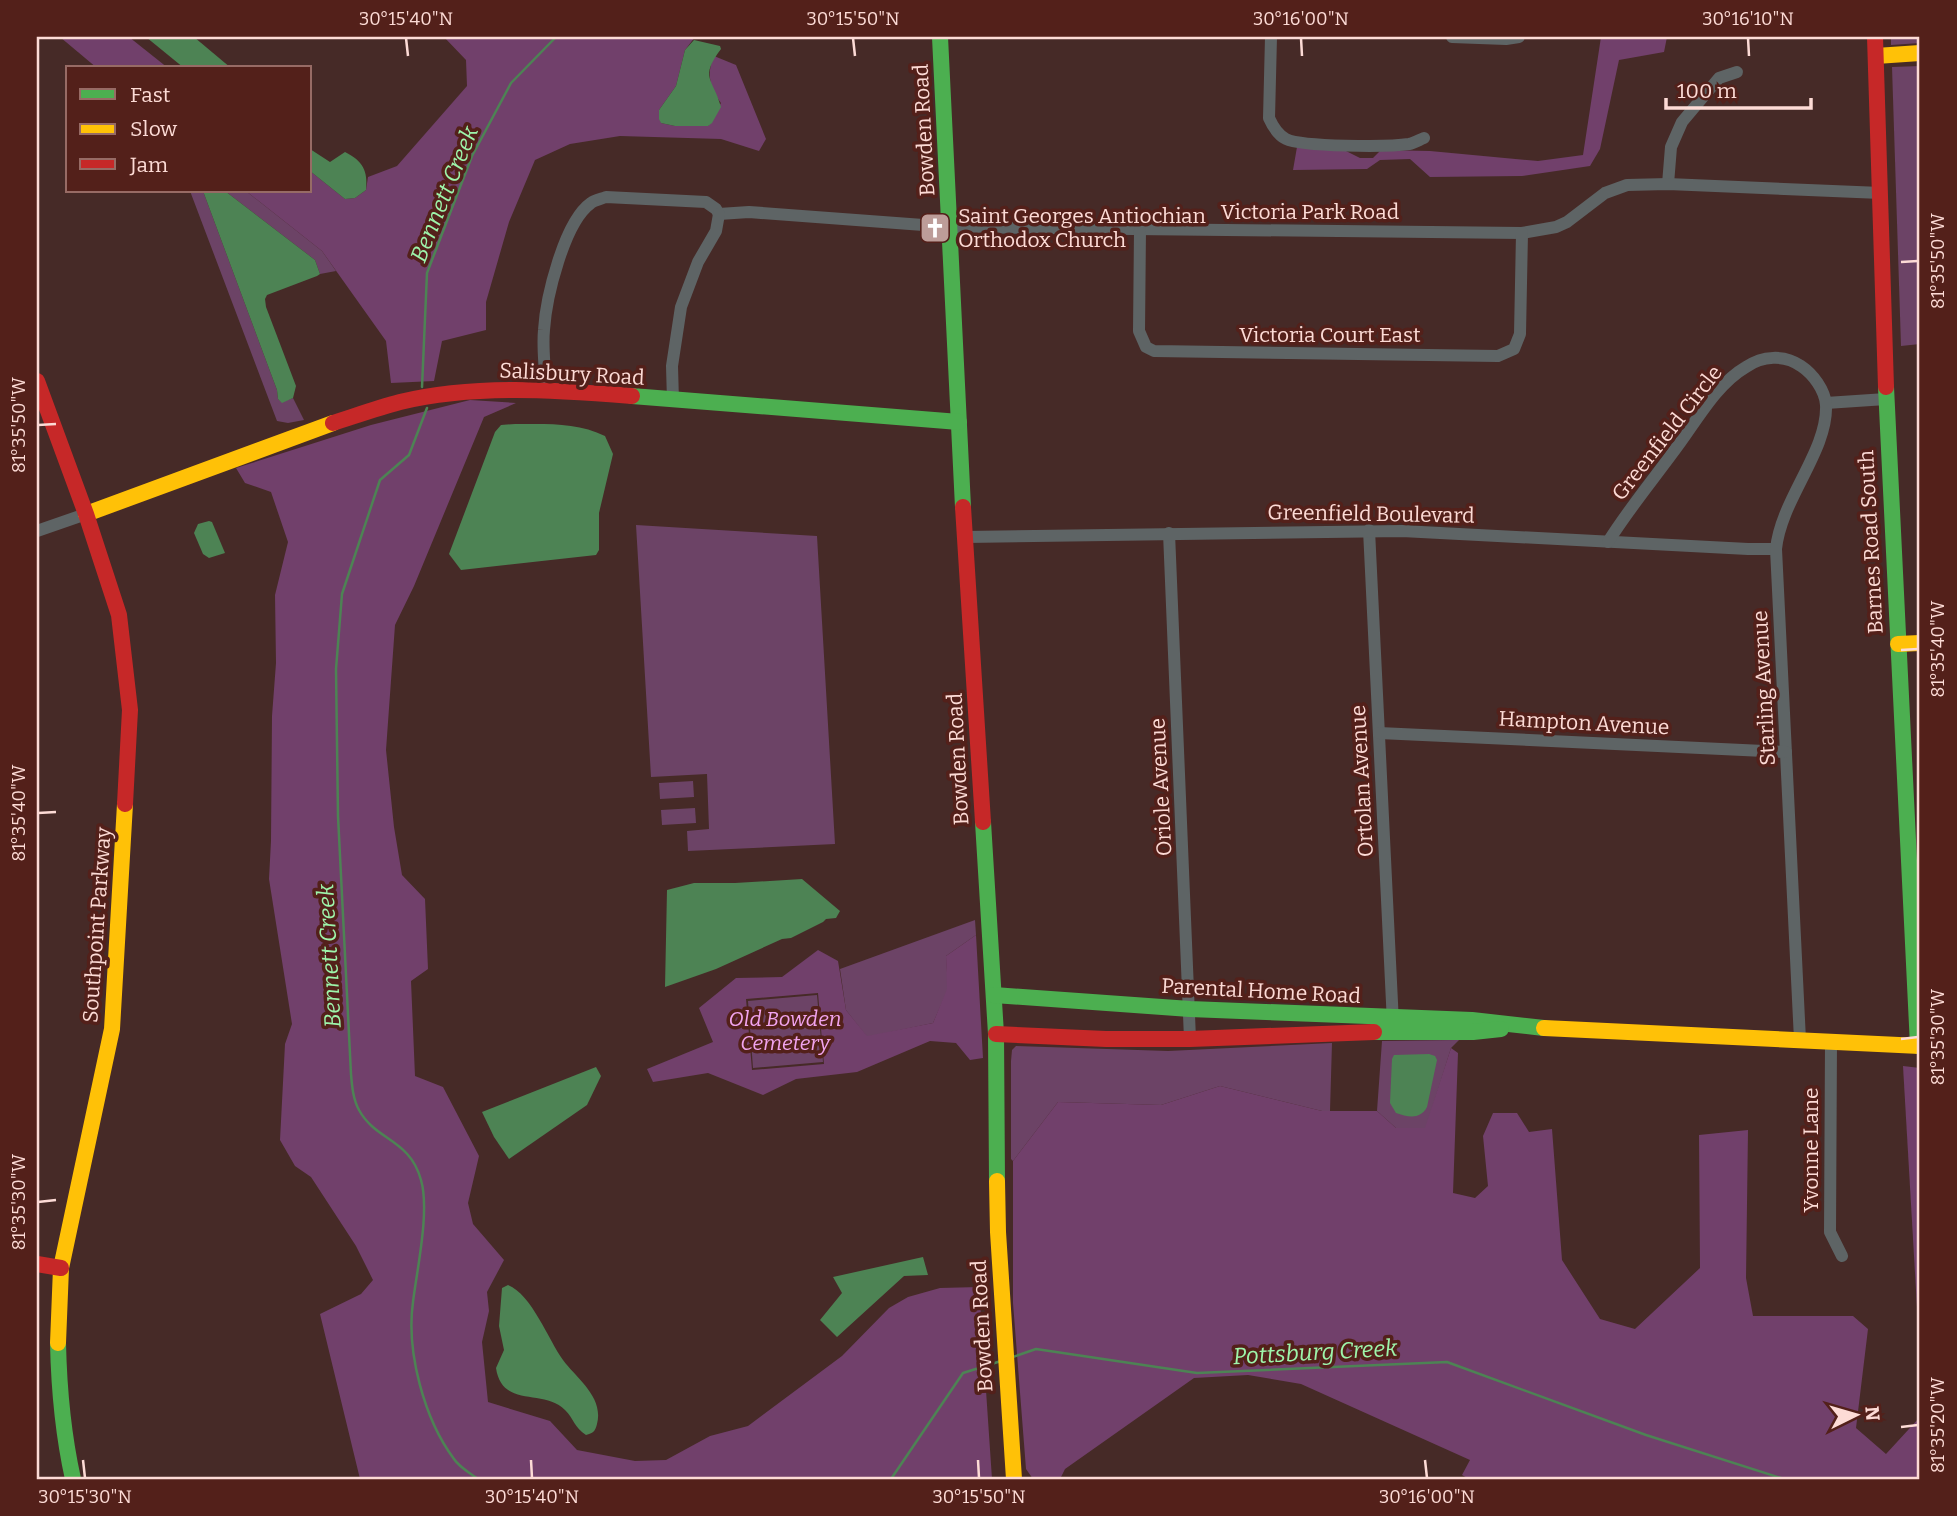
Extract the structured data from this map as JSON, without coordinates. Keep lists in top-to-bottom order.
{
  "streets": {
    "main road": [
      "Bowden Road",
      "Salisbury Road",
      "Barnes Road South",
      "Southpoint Parkway",
      "Parental Home Road"
    ],
    "street": [
      "Victoria Park Road",
      "Victoria Court East",
      "Greenfield Circle",
      "Greenfield Boulevard",
      "Starling Avenue",
      "Hampton Avenue",
      "Ortolan Avenue",
      "Oriole Avenue",
      "Yvonne Lane"
    ]
  },
  "crossings": [
    ["Bowden Road", "Victoria Park Road"],
    ["Bowden Road", "Salisbury Road"],
    ["Bowden Road", "Greenfield Boulevard"],
    ["Bowden Road", "Parental Home Road"],
    ["Victoria Park Road", "Victoria Court East"],
    ["Victoria Park Road", "Salisbury Road"],
    ["Victoria Park Road", "Barnes Road South"],
    ["Salisbury Road", "Southpoint Parkway"],
    ["Greenfield Circle", "Greenfield Boulevard"],
    ["Greenfield Circle", "Starling Avenue"],
    ["Greenfield Boulevard", "Starling Avenue"],
    ["Greenfield Boulevard", "Ortolan Avenue"],
    ["Greenfield Boulevard", "Oriole Avenue"],
    ["Barnes Road South", "Parental Home Road"],
    ["Starling Avenue", "Hampton Avenue"],
    ["Starling Avenue", "Parental Home Road"],
    ["Hampton Avenue", "Ortolan Avenue"],
    ["Ortolan Avenue", "Parental Home Road"],
    ["Oriole Avenue", "Parental Home Road"],
    ["Parental Home Road", "Yvonne Lane"]
  ],
  "water": ["Bennett Creek", "Pottsburg Creek"],
  "parks": ["Old Bowden Cemetery"],
  "places": {
    "church": ["Saint Georges Antiochian Orthodox Church"]
  },
  "legend": ["Fast", "Slow", "Jam"],
  "scale_bar": "100 m",
  "north": "right",
  "coordinates": [
    "30°15'40\"N",
    "30°15'50\"N",
    "30°16'00\"N",
    "30°16'10\"N",
    "81°35'50\"W",
    "81°35'40\"W",
    "81°35'30\"W",
    "81°35'20\"W",
    "30°15'30\"N"
  ]
}
